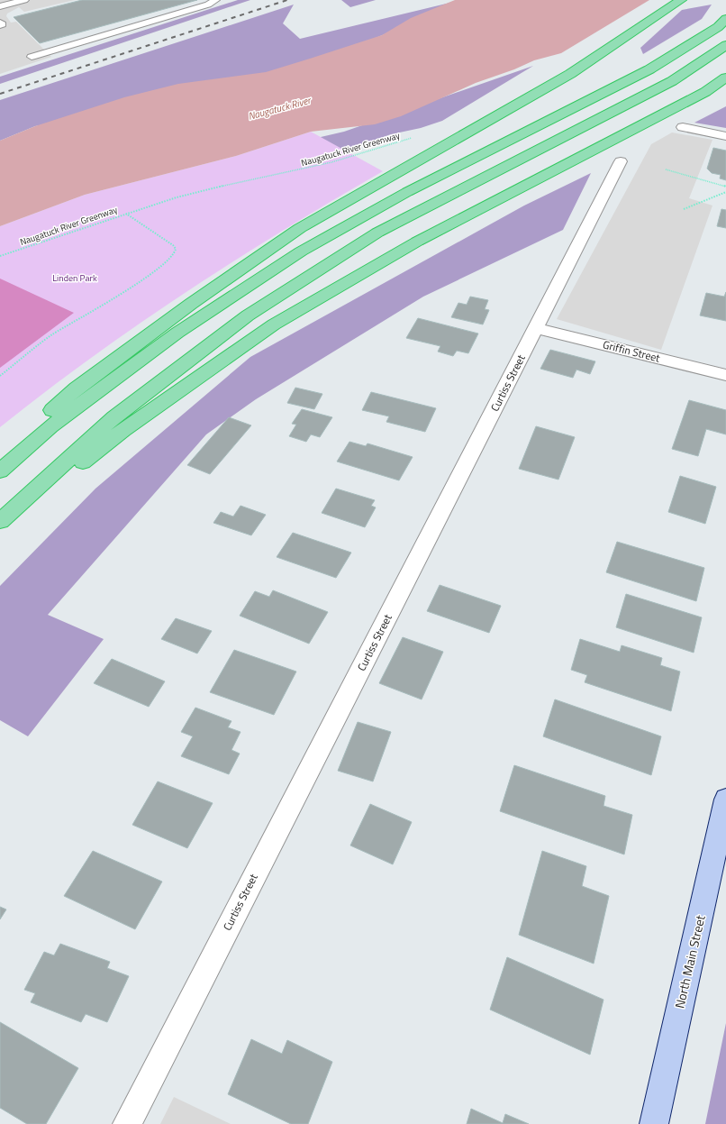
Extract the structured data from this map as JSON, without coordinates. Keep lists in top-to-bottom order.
{
  "streets": {
    "main road": ["North Main Street"],
    "street": ["Griffin Street", "Curtiss Street"],
    "path": ["Naugatuck River Greenway"]
  },
  "crossings": [
    ["Griffin Street", "Curtiss Street"]
  ],
  "water": ["Naugatuck River"],
  "parks": ["Linden Park"]
}
